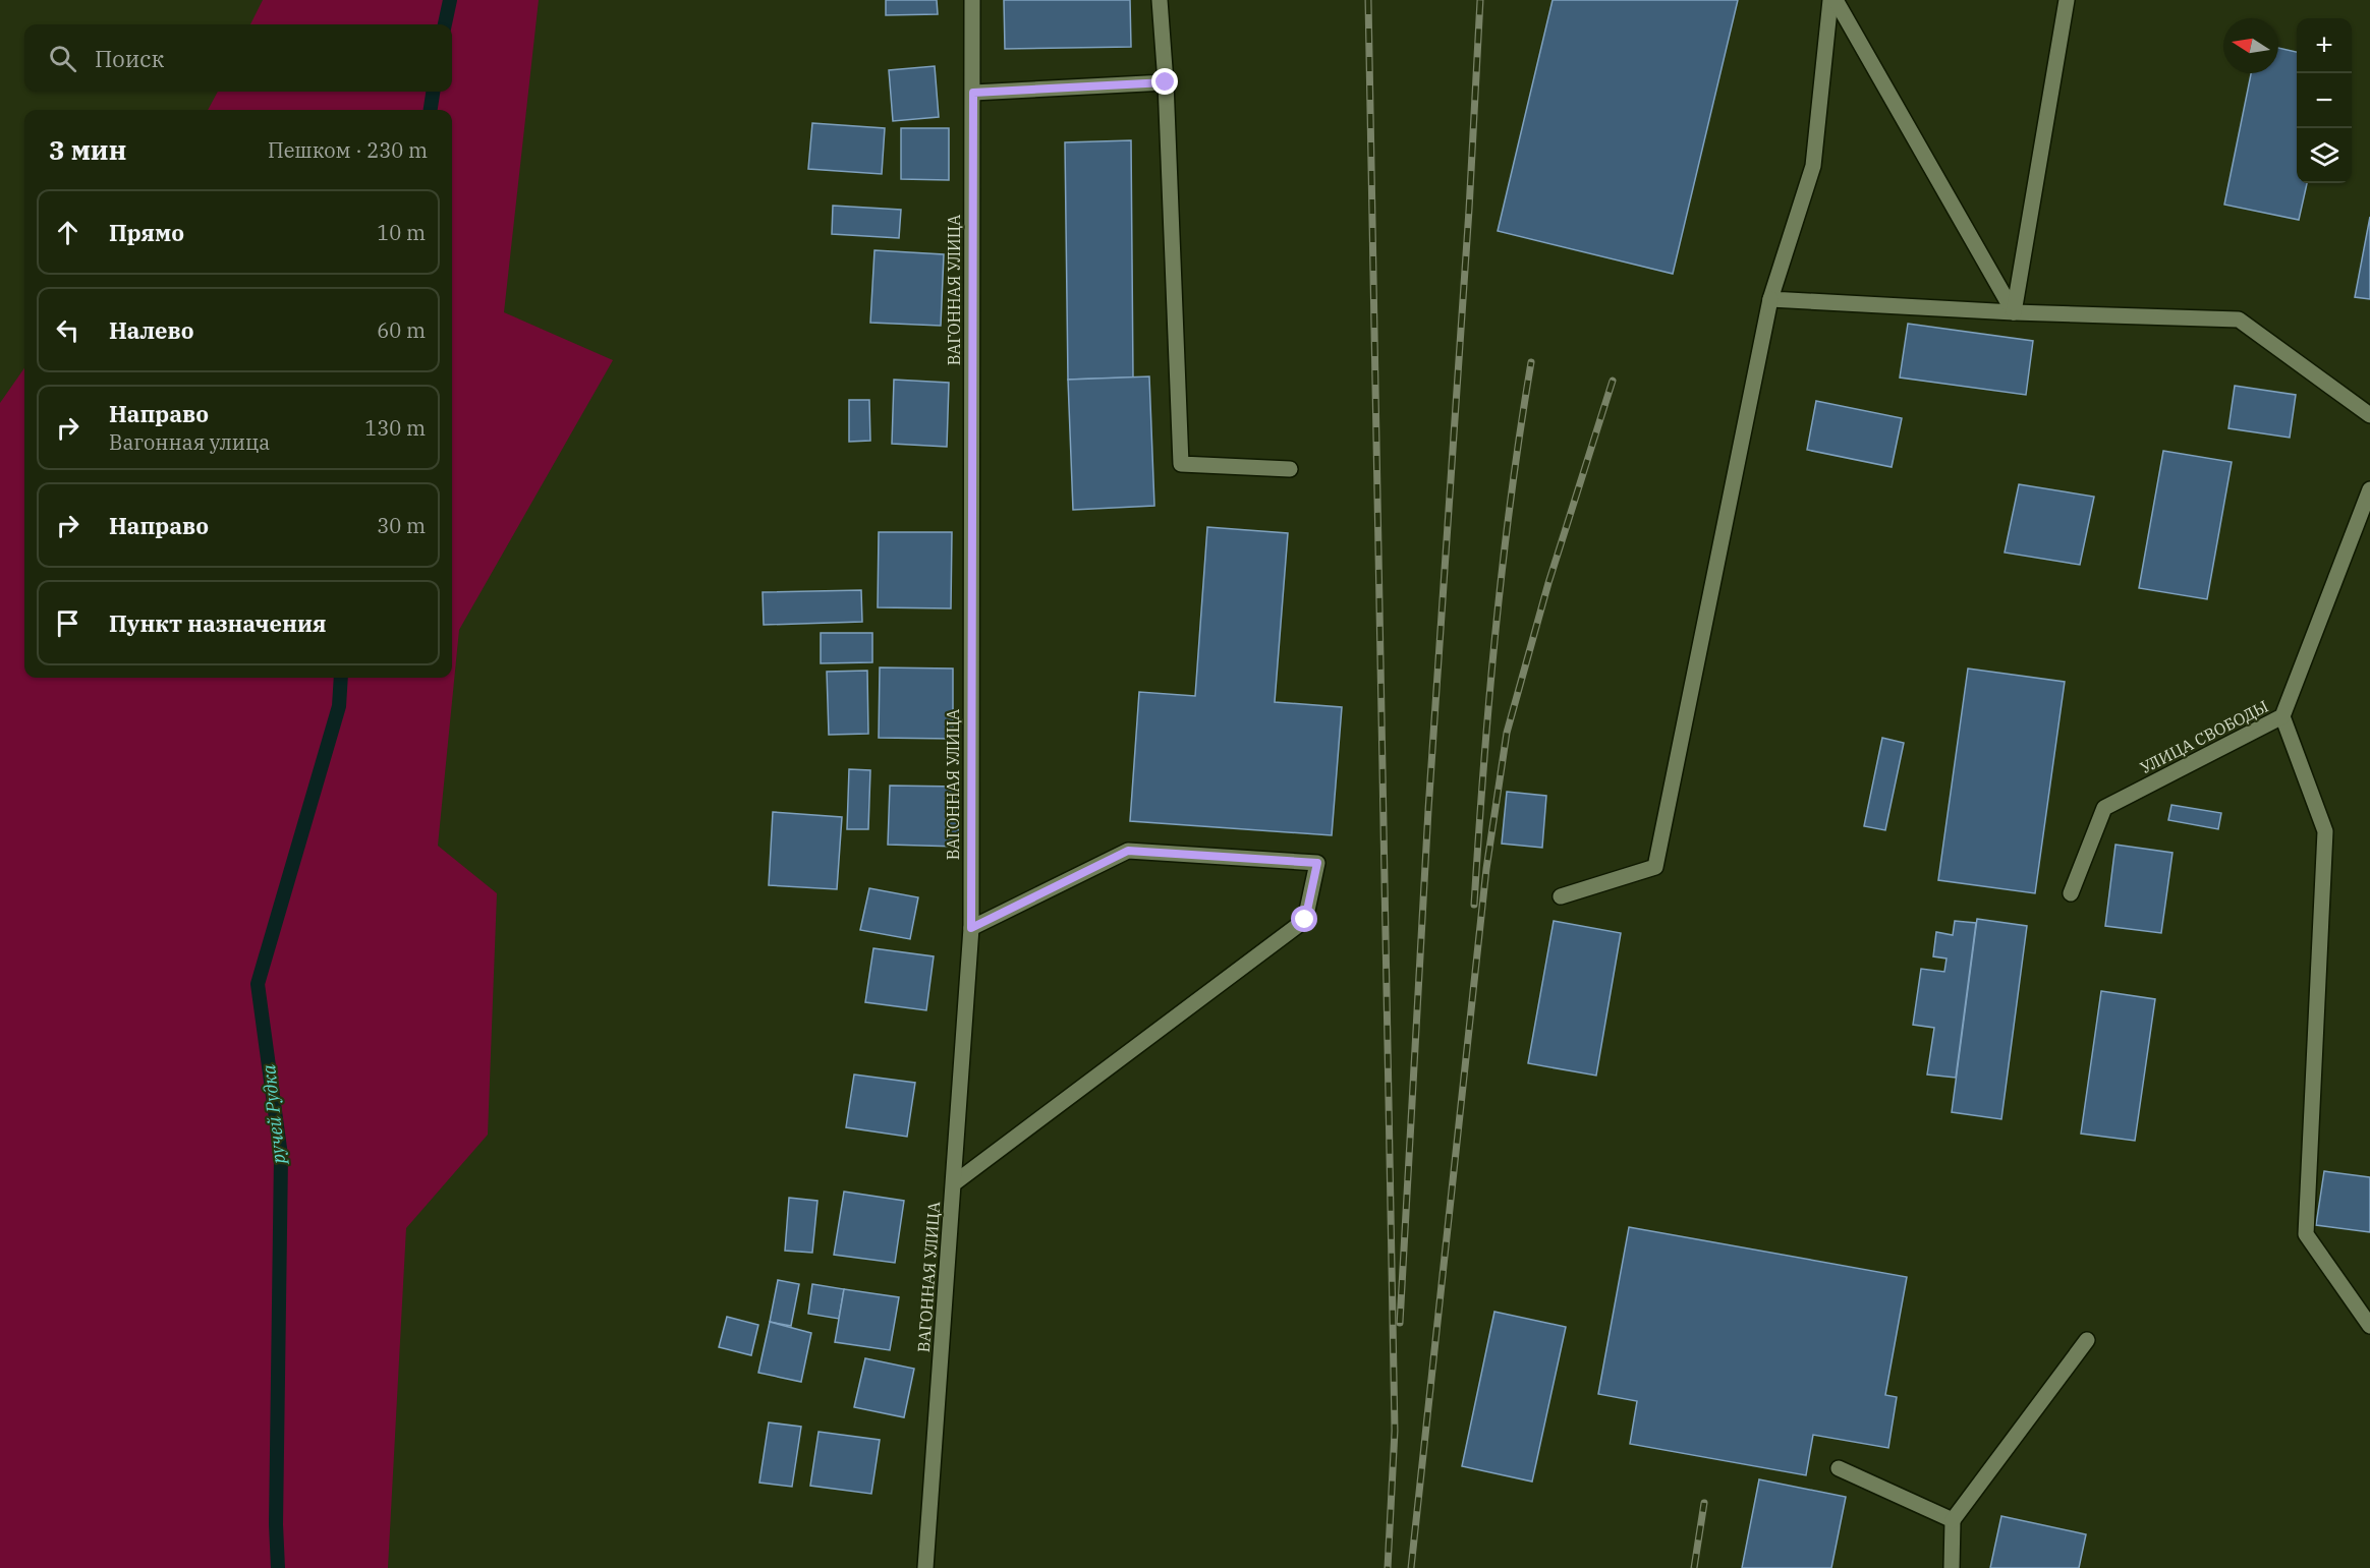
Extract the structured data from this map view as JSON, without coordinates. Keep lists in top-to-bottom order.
{
  "streets": {
    "street": ["ВАГОННАЯ УЛИЦА", "УЛИЦА СВОБОДЫ"]
  },
  "water": ["ручей Рудка"],
  "north": "left",
  "page": {
    "map_buttons": ["+", "−"],
    "search": "Поиск",
    "heading": ["3 мин", "Пешком · 230 m"],
    "list": [
      ["Прямо", "10 m"],
      ["Налево", "60 m"],
      ["Направо", "Вагонная улица", "130 m"],
      ["Направо", "30 m"],
      "Пункт назначения"
    ]
  }
}
